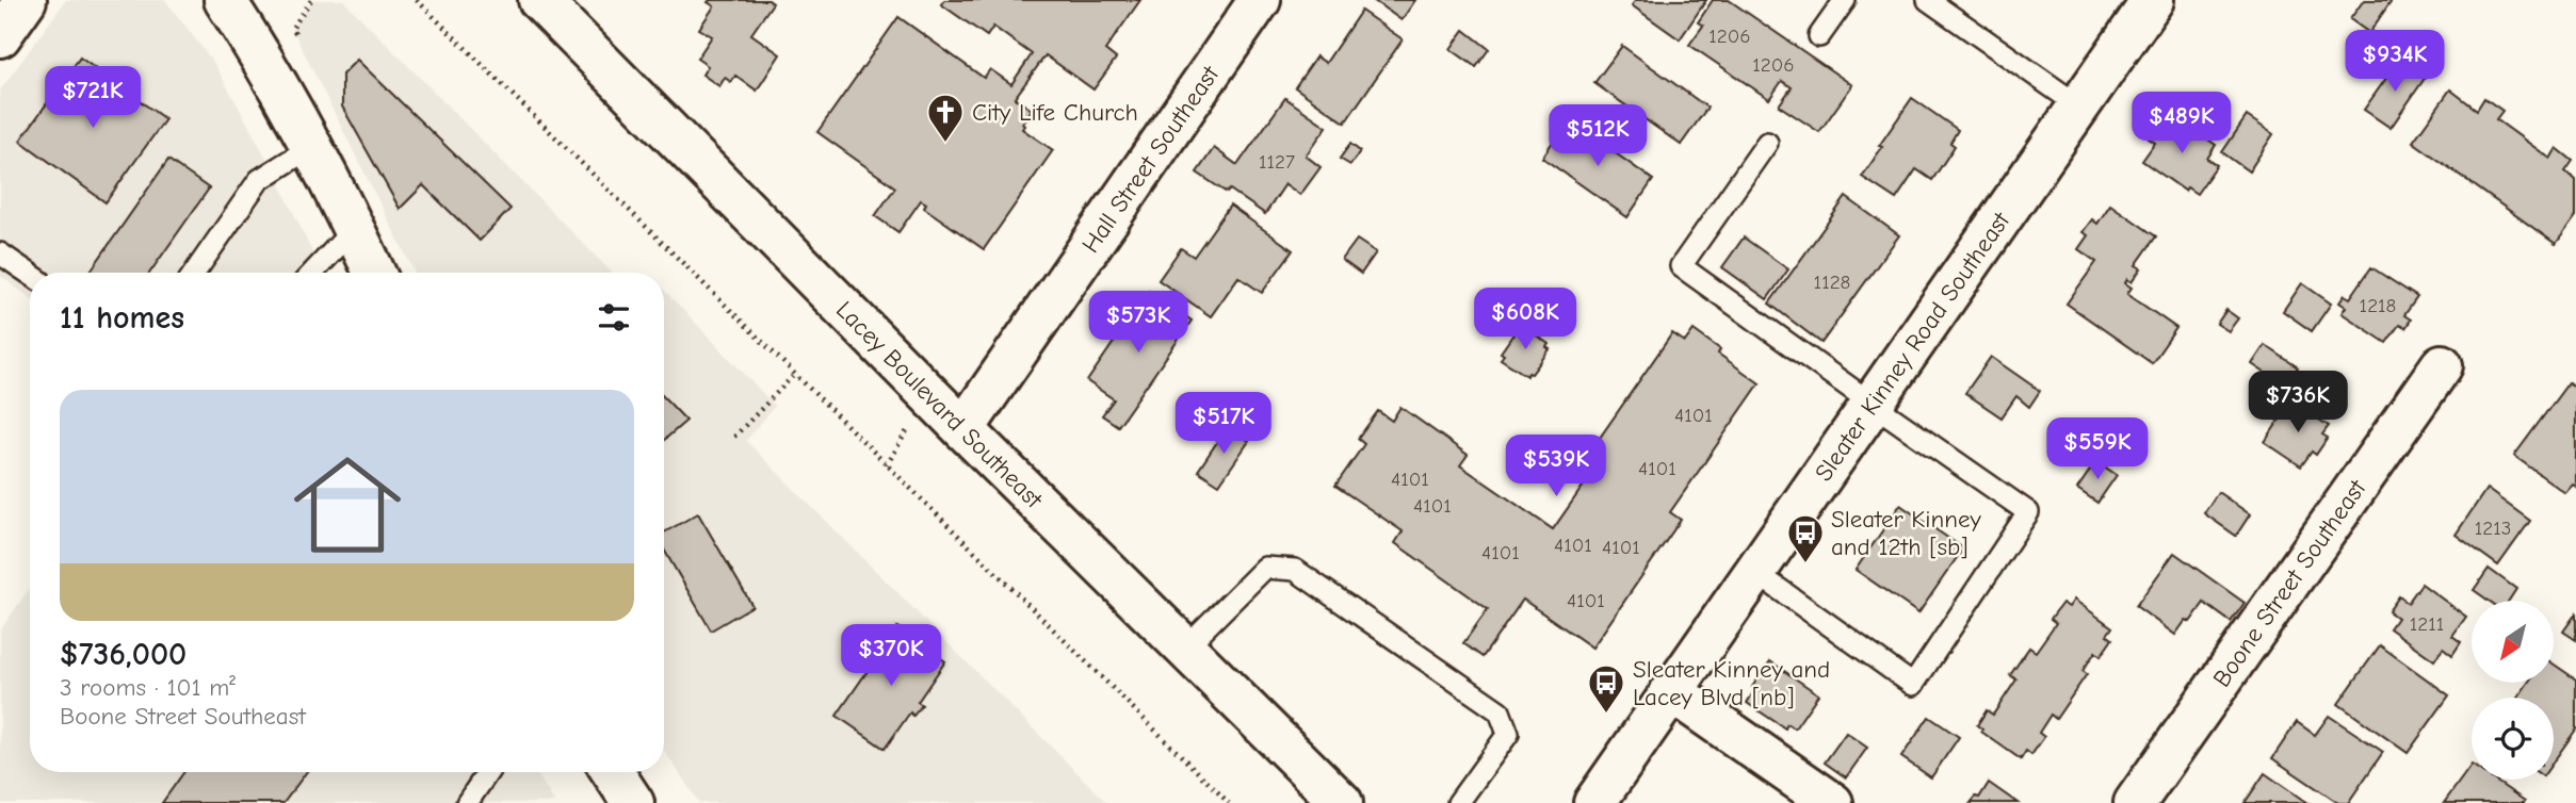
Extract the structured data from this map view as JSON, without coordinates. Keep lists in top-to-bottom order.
{
  "streets": {
    "street": [
      "Hall Street Southeast",
      "Sleater Kinney Road Southeast",
      "Lacey Boulevard Southeast",
      "Boone Street Southeast"
    ]
  },
  "crossings": [
    ["Hall Street Southeast", "Lacey Boulevard Southeast"]
  ],
  "places": {
    "church": ["City Life Church"],
    "bus stop": ["Sleater Kinney and 12th [sb]", "Sleater Kinney and Lacey Blvd [nb]"]
  },
  "house_numbers": [
    "1206",
    "1206",
    "1127",
    "1128",
    "1218",
    "4101",
    "4101",
    "4101",
    "4101",
    "1213",
    "4101",
    "4101",
    "4101",
    "4101",
    "1211"
  ],
  "north": "bottom left",
  "page": {
    "price": [
      "$934K",
      "$721K",
      "$489K",
      "$512K",
      "$608K",
      "$573K",
      "$736K",
      "$517K",
      "$559K",
      "$539K",
      "$370K"
    ],
    "heading": "11 homes",
    "list": [
      {
        "name": "$736,000",
        "note": "3 rooms · 101 m² · Boone Street Southeast"
      }
    ]
  }
}
